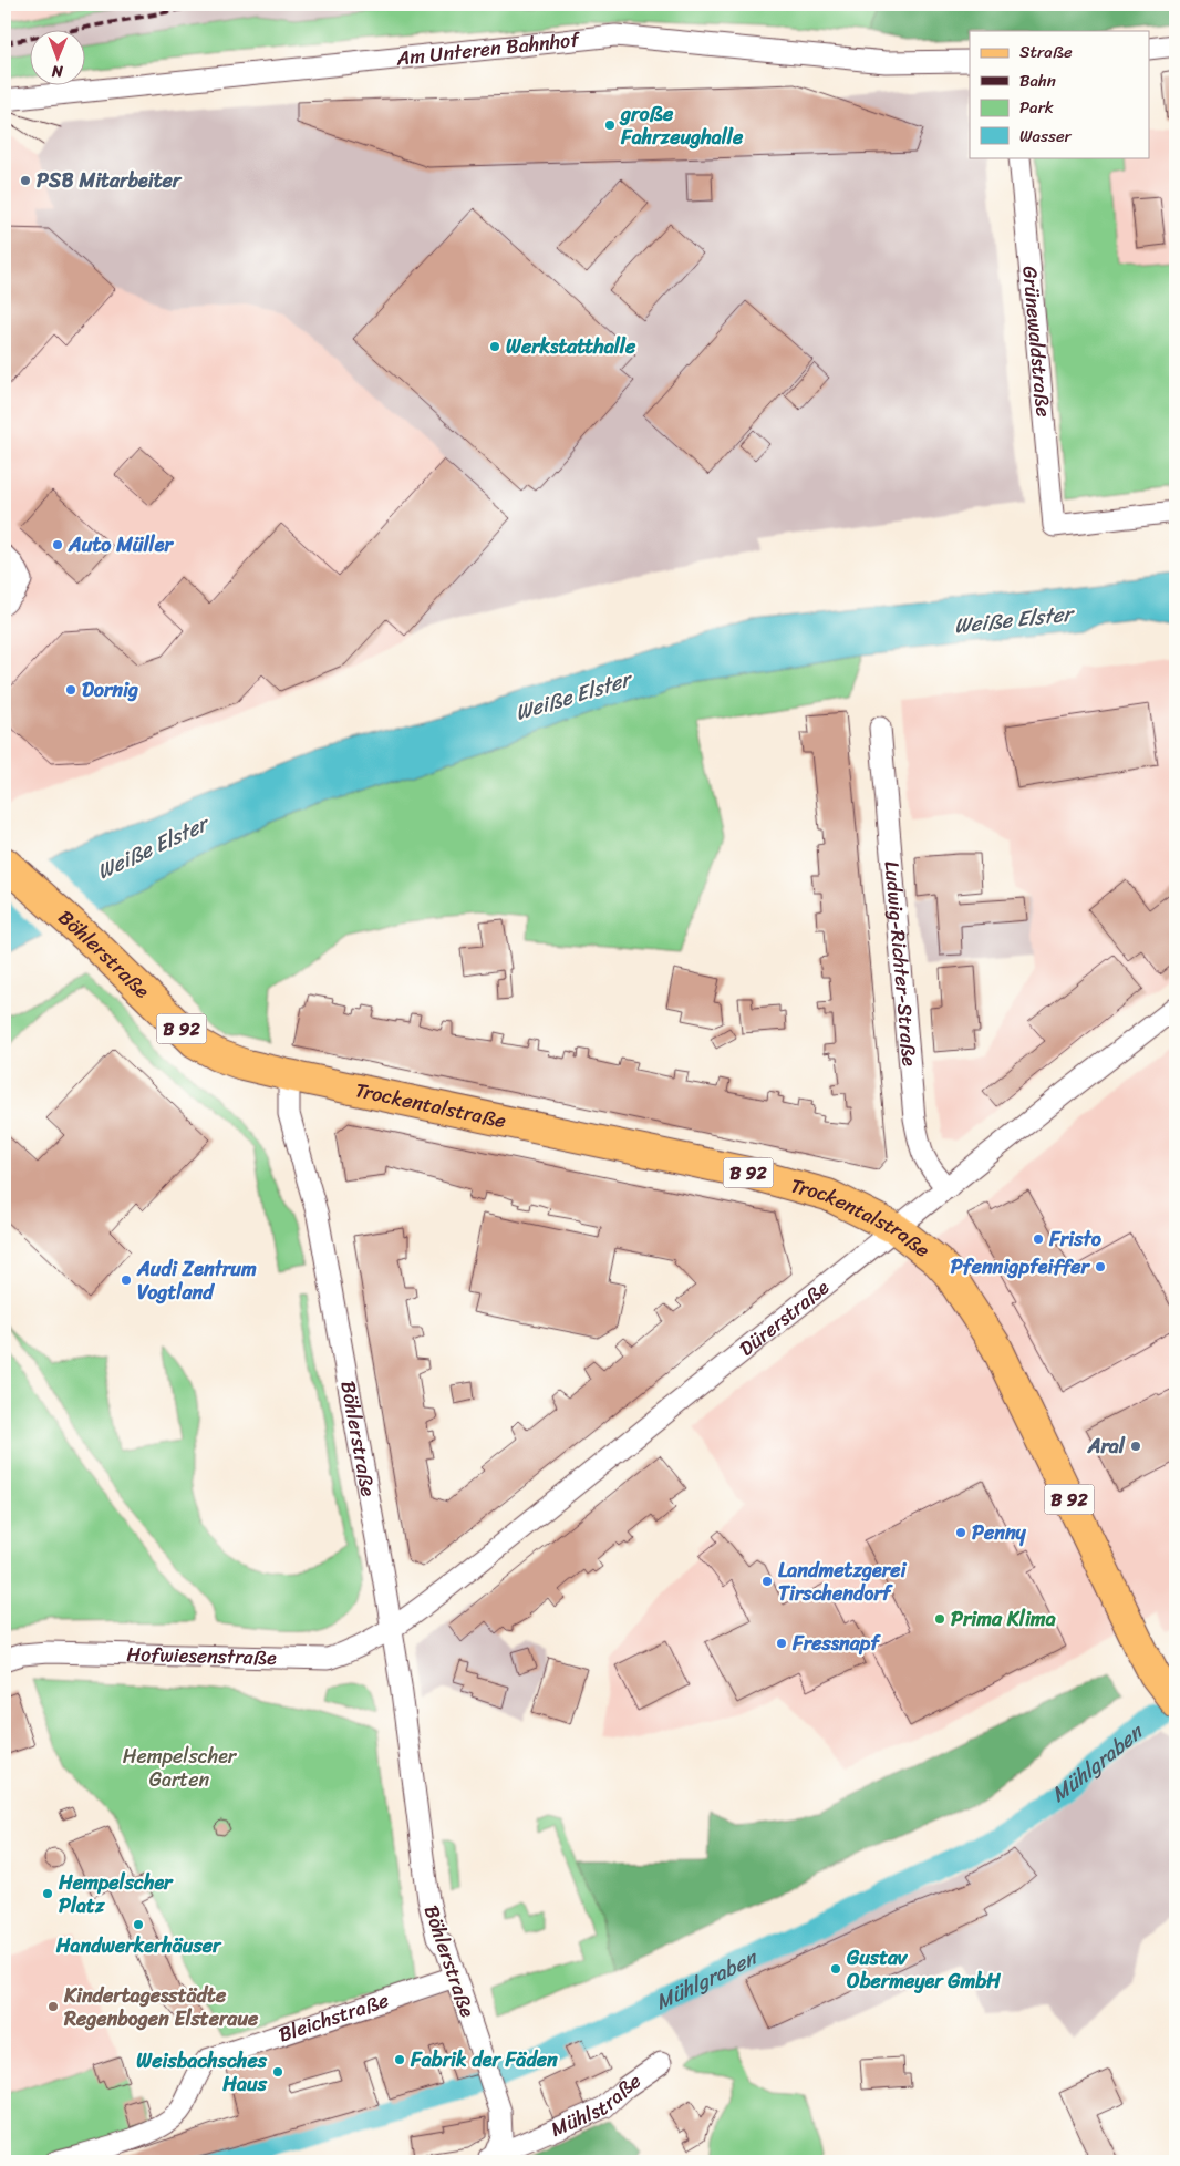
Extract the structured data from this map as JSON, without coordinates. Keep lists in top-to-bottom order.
{
  "streets": {
    "main road": ["Böhlerstraße", "B 92", "Trockentalstraße"],
    "street": [
      "Am Unteren Bahnhof",
      "Grünewaldstraße",
      "Ludwig-Richter-Straße",
      "Dürerstraße",
      "Hofwiesenstraße",
      "Bleichstraße",
      "Mühlstraße"
    ]
  },
  "crossings": [
    ["Böhlerstraße", "Trockentalstraße"],
    ["Böhlerstraße", "Dürerstraße"],
    ["Böhlerstraße", "Hofwiesenstraße"],
    ["Böhlerstraße", "Bleichstraße"],
    ["Böhlerstraße", "Mühlstraße"],
    ["Ludwig-Richter-Straße", "Dürerstraße"],
    ["Trockentalstraße", "Dürerstraße"],
    ["Dürerstraße", "Hofwiesenstraße"]
  ],
  "water": ["Weiße Elster", "Mühlgraben"],
  "parks": ["Hempelscher Garten"],
  "places": [
    "große Fahrzeughalle",
    "PSB Mitarbeiter",
    "Werkstatthalle",
    "Auto Müller",
    "Dornig",
    "Fristo",
    "Pfennigpfeiffer",
    "Audi Zentrum Vogtland",
    "Aral",
    "Penny",
    "Landmetzgerei Tirschendorf",
    "Prima Klima",
    "Fressnapf",
    "Hempelscher Platz",
    "Handwerkerhäuser",
    "Gustav Obermeyer GmbH",
    "Kindertagesstädte Regenbogen Elsteraue",
    "Fabrik der Fäden",
    "Weisbachsches Haus"
  ],
  "legend": [
    "Straße",
    "Bahn",
    "Park",
    "Wasser"
  ],
  "north": "bottom"
}
